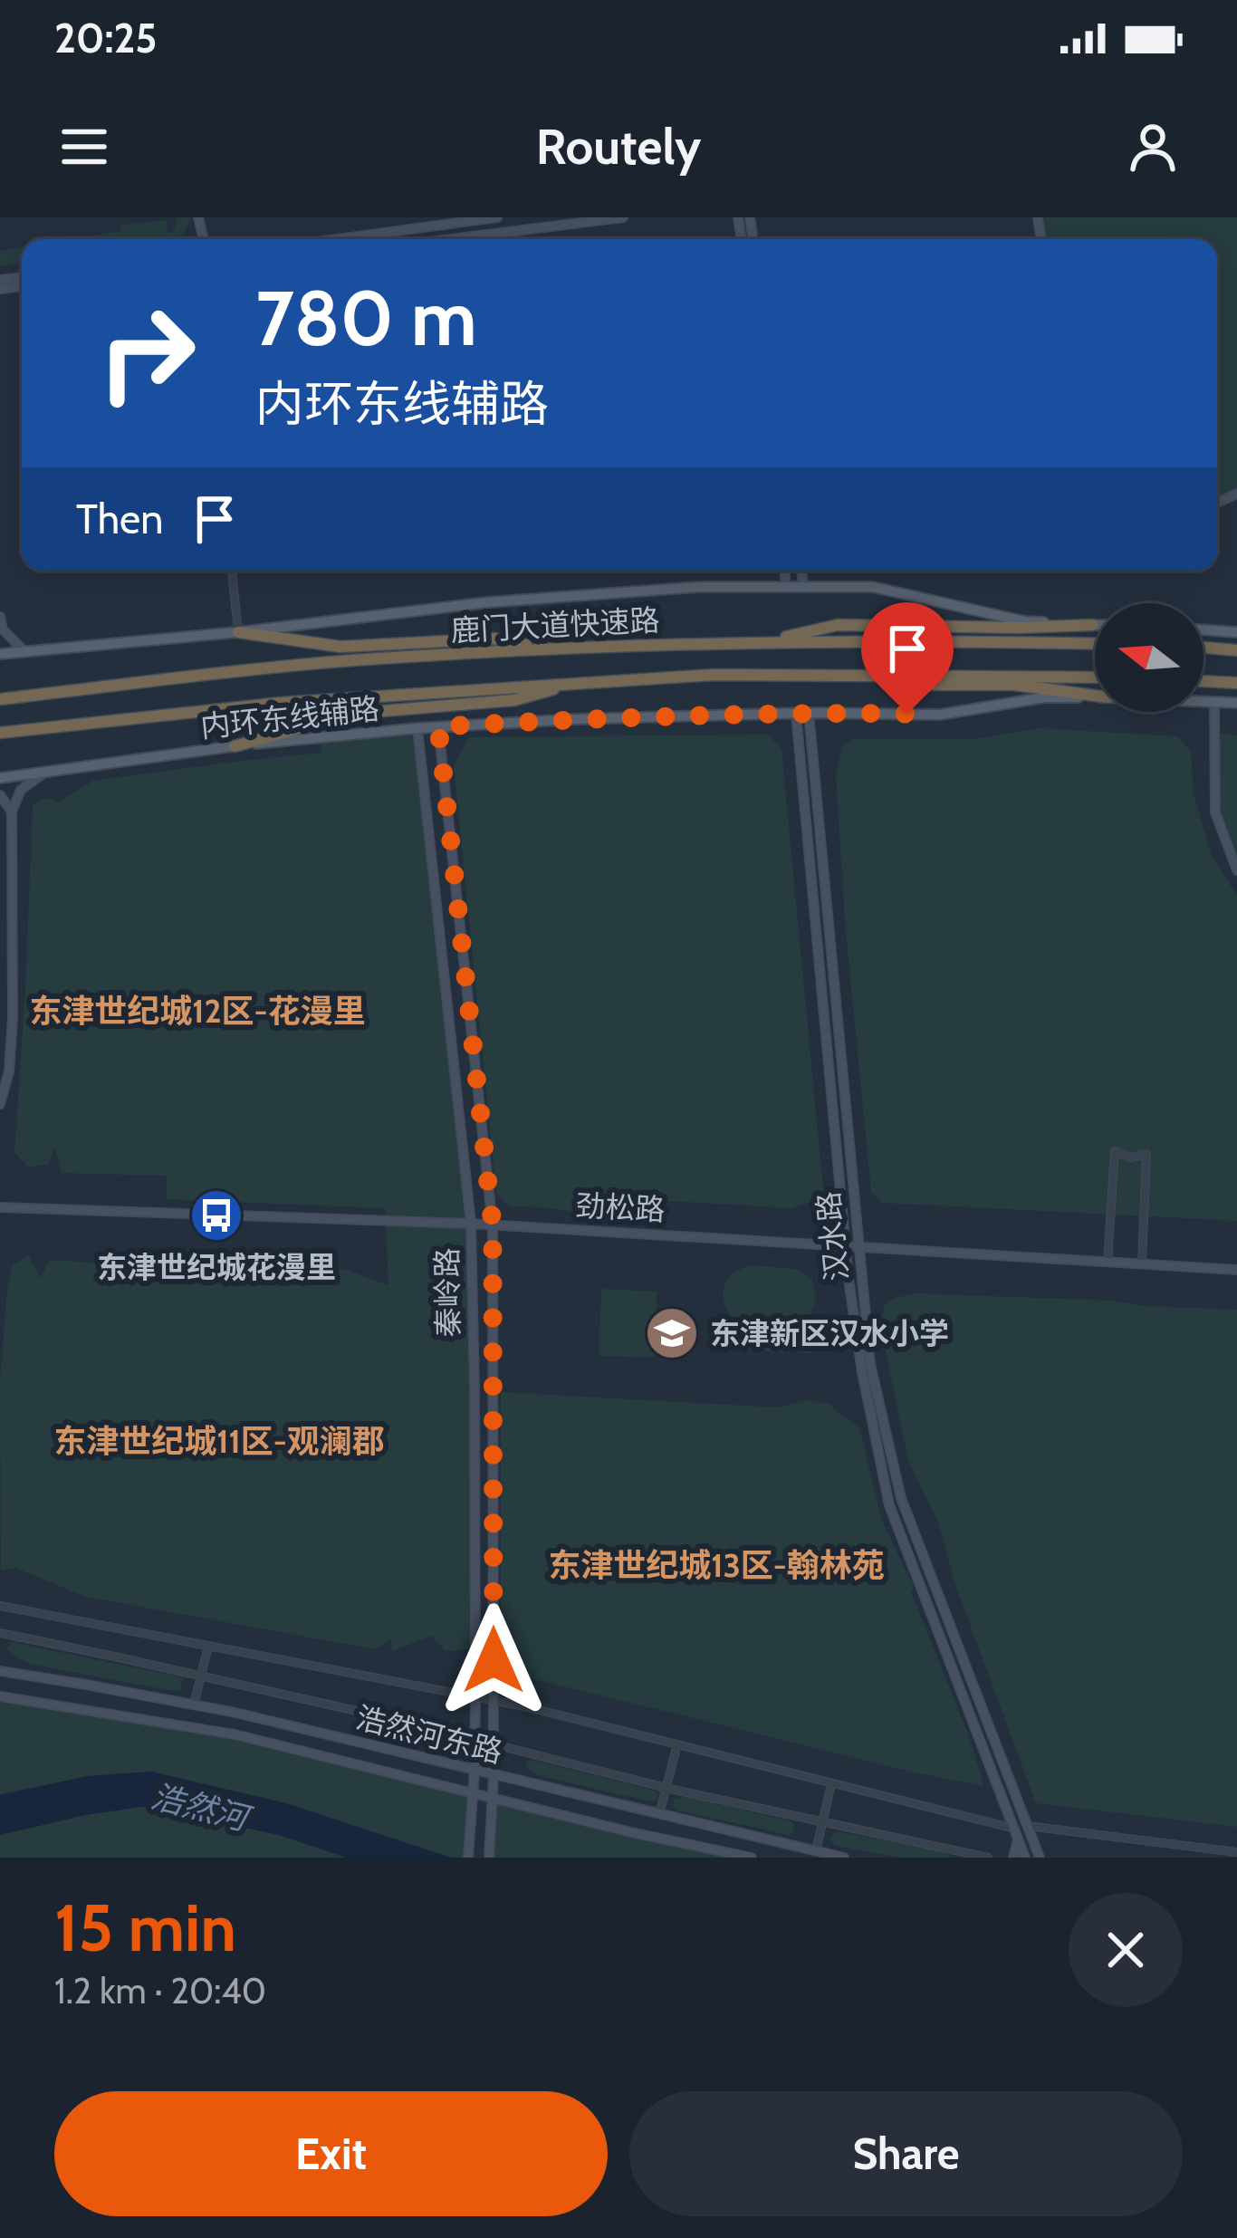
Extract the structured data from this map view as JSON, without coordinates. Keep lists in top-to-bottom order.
{
  "streets": {
    "highway": ["鹿门大道快速路"],
    "main road": ["内环东线辅路"],
    "street": [
      "劲松路",
      "汉水路",
      "秦岭路",
      "浩然河东路"
    ]
  },
  "crossings": [
    ["内环东线辅路", "汉水路"],
    ["内环东线辅路", "秦岭路"],
    ["劲松路", "汉水路"],
    ["劲松路", "秦岭路"],
    ["秦岭路", "浩然河东路"]
  ],
  "districts": ["东津世纪城12区-花漫里", "东津世纪城11区-观澜郡", "东津世纪城13区-翰林苑"],
  "water": ["浩然河"],
  "places": {
    "bus stop": ["东津世纪城花漫里"],
    "school or university": ["东津新区汉水小学"]
  },
  "north": "left",
  "page": {
    "status": "20:25",
    "header": "Routely",
    "turn": ["780 m", "内环东线辅路"],
    "then": "Then",
    "heading": ["15 min", "1.2 km · 20:40"],
    "buttons": ["Exit", "Share"]
  }
}
